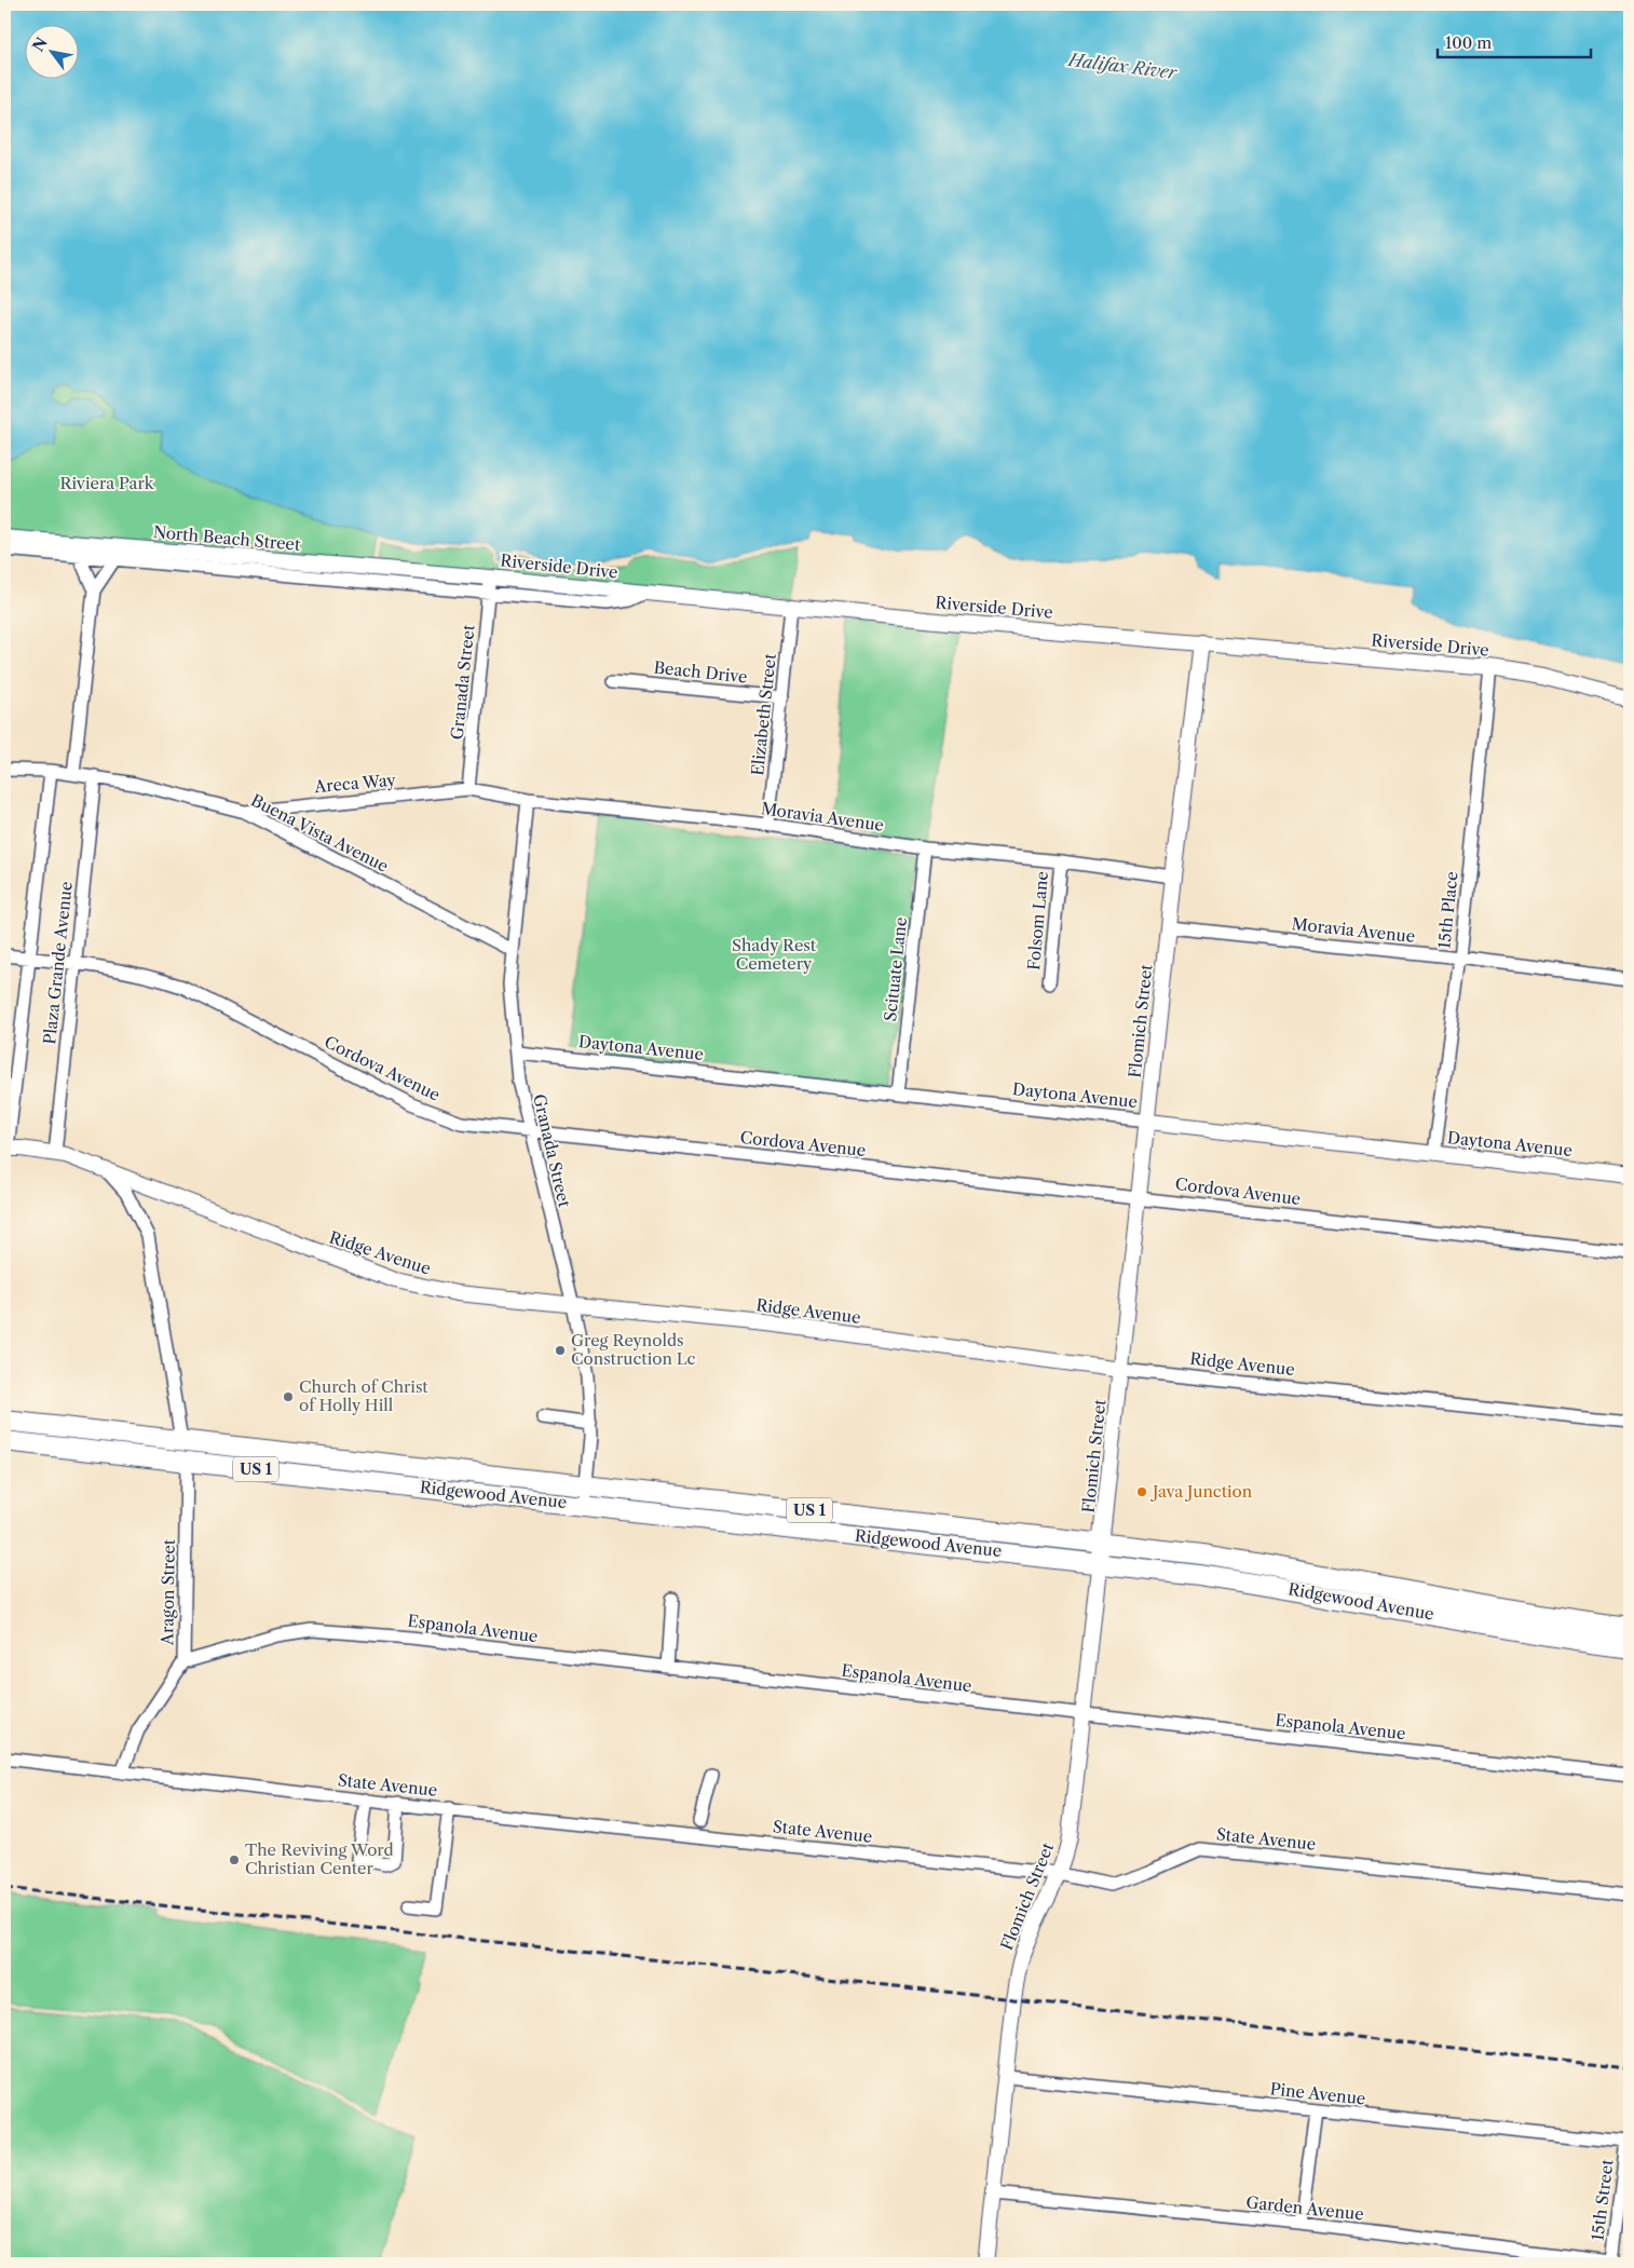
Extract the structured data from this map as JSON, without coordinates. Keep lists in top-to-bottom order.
{
  "streets": {
    "main road": ["US 1", "Ridgewood Avenue"],
    "street": [
      "North Beach Street",
      "Riverside Drive",
      "Beach Drive",
      "Granada Street",
      "Elizabeth Street",
      "Areca Way",
      "Moravia Avenue",
      "Buena Vista Avenue",
      "15th Place",
      "Folsom Lane",
      "Plaza Grande Avenue",
      "Scituate Lane",
      "Flomich Street",
      "Daytona Avenue",
      "Cordova Avenue",
      "Ridge Avenue",
      "Aragon Street",
      "Espanola Avenue",
      "State Avenue",
      "Pine Avenue",
      "15th Street",
      "Garden Avenue"
    ]
  },
  "crossings": [
    ["North Beach Street", "Riverside Drive"],
    ["Riverside Drive", "Granada Street"],
    ["Riverside Drive", "Elizabeth Street"],
    ["Riverside Drive", "15th Place"],
    ["Riverside Drive", "Flomich Street"],
    ["Beach Drive", "Elizabeth Street"],
    ["Granada Street", "Areca Way"],
    ["Granada Street", "Moravia Avenue"],
    ["Granada Street", "Buena Vista Avenue"],
    ["Granada Street", "Daytona Avenue"],
    ["Granada Street", "Cordova Avenue"],
    ["Granada Street", "Ridge Avenue"],
    ["Granada Street", "Ridgewood Avenue"],
    ["Elizabeth Street", "Moravia Avenue"],
    ["Areca Way", "Moravia Avenue"],
    ["Areca Way", "Buena Vista Avenue"],
    ["Moravia Avenue", "15th Place"],
    ["Moravia Avenue", "Folsom Lane"],
    ["Moravia Avenue", "Scituate Lane"],
    ["Moravia Avenue", "Flomich Street"],
    ["Buena Vista Avenue", "Plaza Grande Avenue"],
    ["15th Place", "Daytona Avenue"],
    ["Plaza Grande Avenue", "Cordova Avenue"],
    ["Plaza Grande Avenue", "Ridge Avenue"],
    ["Scituate Lane", "Daytona Avenue"],
    ["Flomich Street", "Daytona Avenue"],
    ["Flomich Street", "Cordova Avenue"],
    ["Flomich Street", "Ridge Avenue"],
    ["Flomich Street", "Ridgewood Avenue"],
    ["Flomich Street", "Espanola Avenue"],
    ["Flomich Street", "State Avenue"],
    ["Flomich Street", "Pine Avenue"],
    ["Flomich Street", "Garden Avenue"],
    ["Ridgewood Avenue", "Aragon Street"],
    ["Aragon Street", "Espanola Avenue"],
    ["Aragon Street", "State Avenue"],
    ["Pine Avenue", "15th Street"],
    ["15th Street", "Garden Avenue"]
  ],
  "water": ["Halifax River"],
  "parks": ["Riviera Park", "Shady Rest Cemetery"],
  "places": [
    "Greg Reynolds Construction Lc",
    "Church of Christ of Holly Hill",
    "Java Junction",
    "The Reviving Word Christian Center"
  ],
  "scale_bar": "100 m",
  "north": "top left"
}
